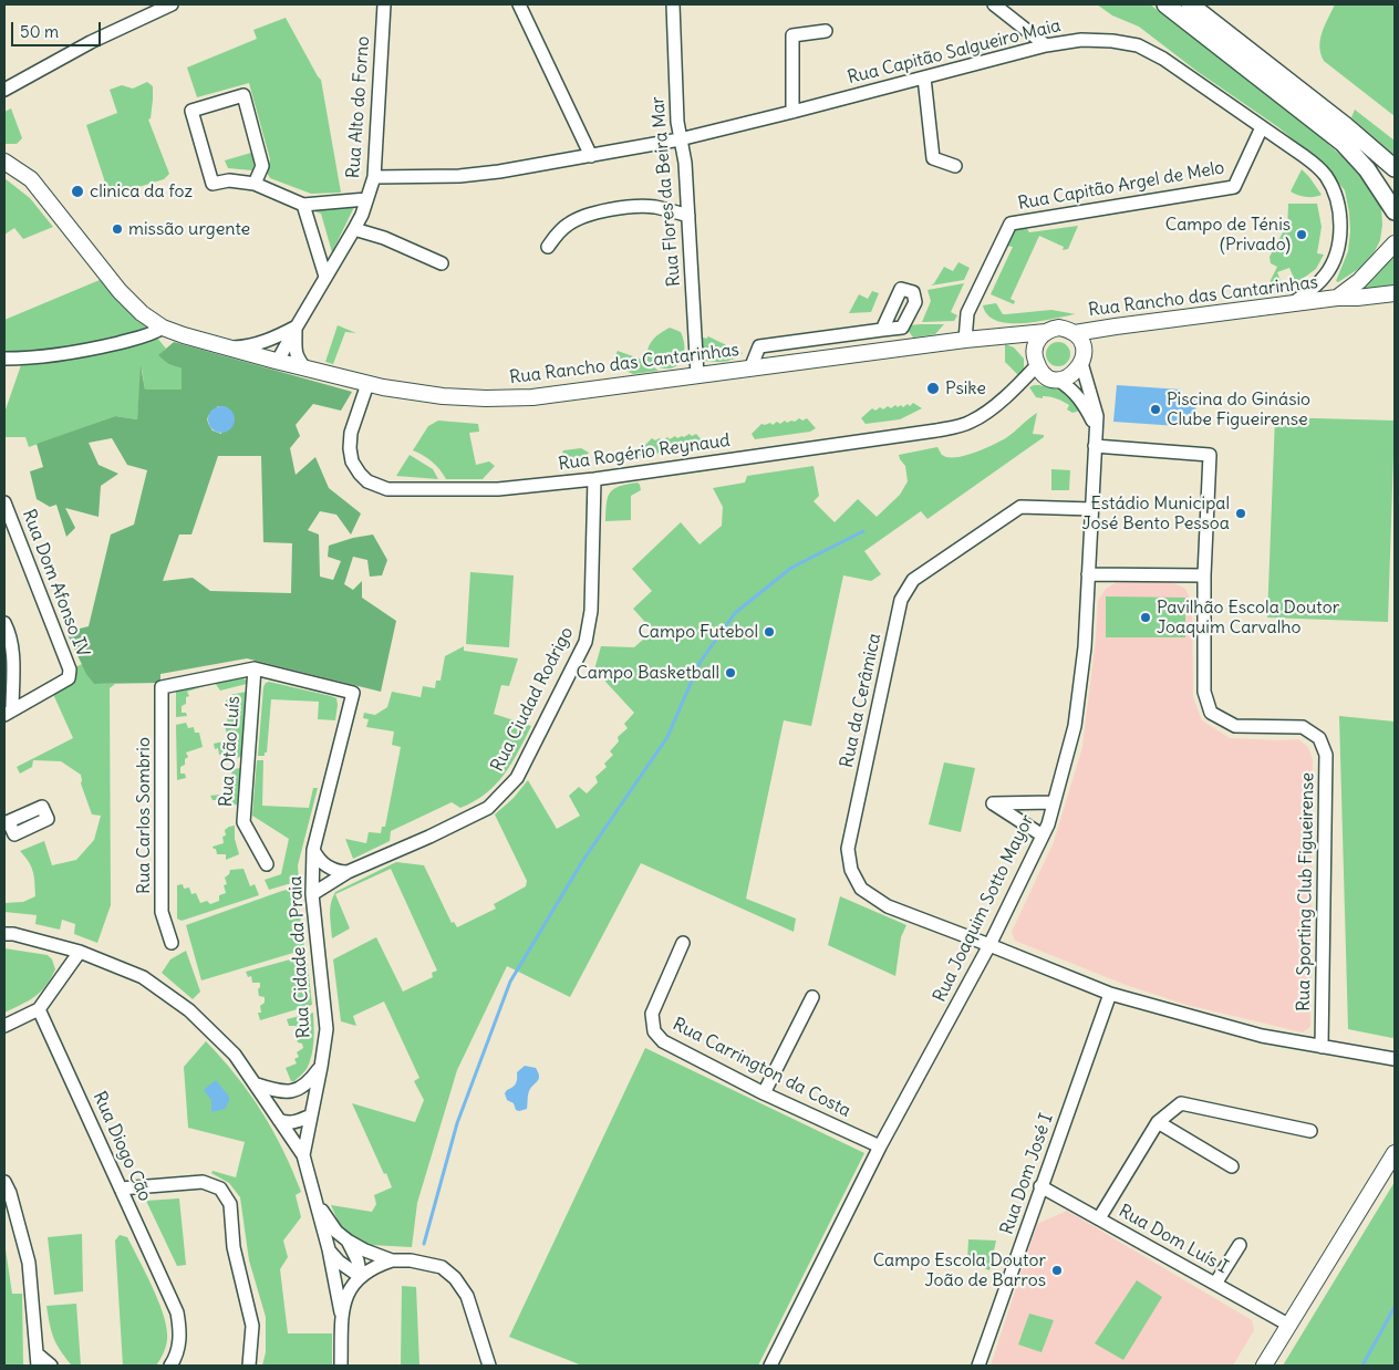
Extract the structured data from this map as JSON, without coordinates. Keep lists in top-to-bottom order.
{
  "streets": {
    "street": [
      "Rua Capitão Salgueiro Maia",
      "Rua Alto do Forno",
      "Rua Capitão Argel de Melo",
      "Rua Flores da Beira Mar",
      "Rua Rancho das Cantarinhas",
      "Rua Rogério Reynaud",
      "Rua Dom Afonso IV",
      "Rua Ciudad Rodrigo",
      "Rua da Cerâmica",
      "Rua Otão Luís",
      "Rua Carlos Sombrio",
      "Rua Sporting Club Figueirense",
      "Rua Joaquim Sotto Mayor",
      "Rua Cidade da Praia",
      "Rua Carrington da Costa",
      "Rua Diogo Cão",
      "Rua Dom José I",
      "Rua Dom Luís I"
    ]
  },
  "crossings": [
    ["Rua Capitão Salgueiro Maia", "Rua Alto do Forno"],
    ["Rua Capitão Salgueiro Maia", "Rua Capitão Argel de Melo"],
    ["Rua Capitão Salgueiro Maia", "Rua Flores da Beira Mar"],
    ["Rua Capitão Salgueiro Maia", "Rua Rancho das Cantarinhas"],
    ["Rua Alto do Forno", "Rua Rancho das Cantarinhas"],
    ["Rua Capitão Argel de Melo", "Rua Rancho das Cantarinhas"],
    ["Rua Flores da Beira Mar", "Rua Rancho das Cantarinhas"],
    ["Rua Rancho das Cantarinhas", "Rua Rogério Reynaud"],
    ["Rua Rancho das Cantarinhas", "Rua Joaquim Sotto Mayor"],
    ["Rua Rogério Reynaud", "Rua Ciudad Rodrigo"],
    ["Rua Rogério Reynaud", "Rua Joaquim Sotto Mayor"],
    ["Rua Ciudad Rodrigo", "Rua Cidade da Praia"],
    ["Rua da Cerâmica", "Rua Sporting Club Figueirense"],
    ["Rua da Cerâmica", "Rua Joaquim Sotto Mayor"],
    ["Rua da Cerâmica", "Rua Dom José I"],
    ["Rua Otão Luís", "Rua Carlos Sombrio"],
    ["Rua Otão Luís", "Rua Cidade da Praia"],
    ["Rua Carlos Sombrio", "Rua Cidade da Praia"],
    ["Rua Joaquim Sotto Mayor", "Rua Carrington da Costa"],
    ["Rua Dom José I", "Rua Dom Luís I"]
  ],
  "places": [
    "clinica da foz",
    "missão urgente",
    "Campo de Ténis (Privado)",
    "Psike",
    "Piscina do Ginásio Clube Figueirense",
    "Estádio Municipal José Bento Pessoa",
    "Pavilhão Escola Doutor Joaquim Carvalho",
    "Campo Futebol",
    "Campo Basketball",
    "Campo Escola Doutor João de Barros"
  ],
  "scale_bar": "50 m"
}
